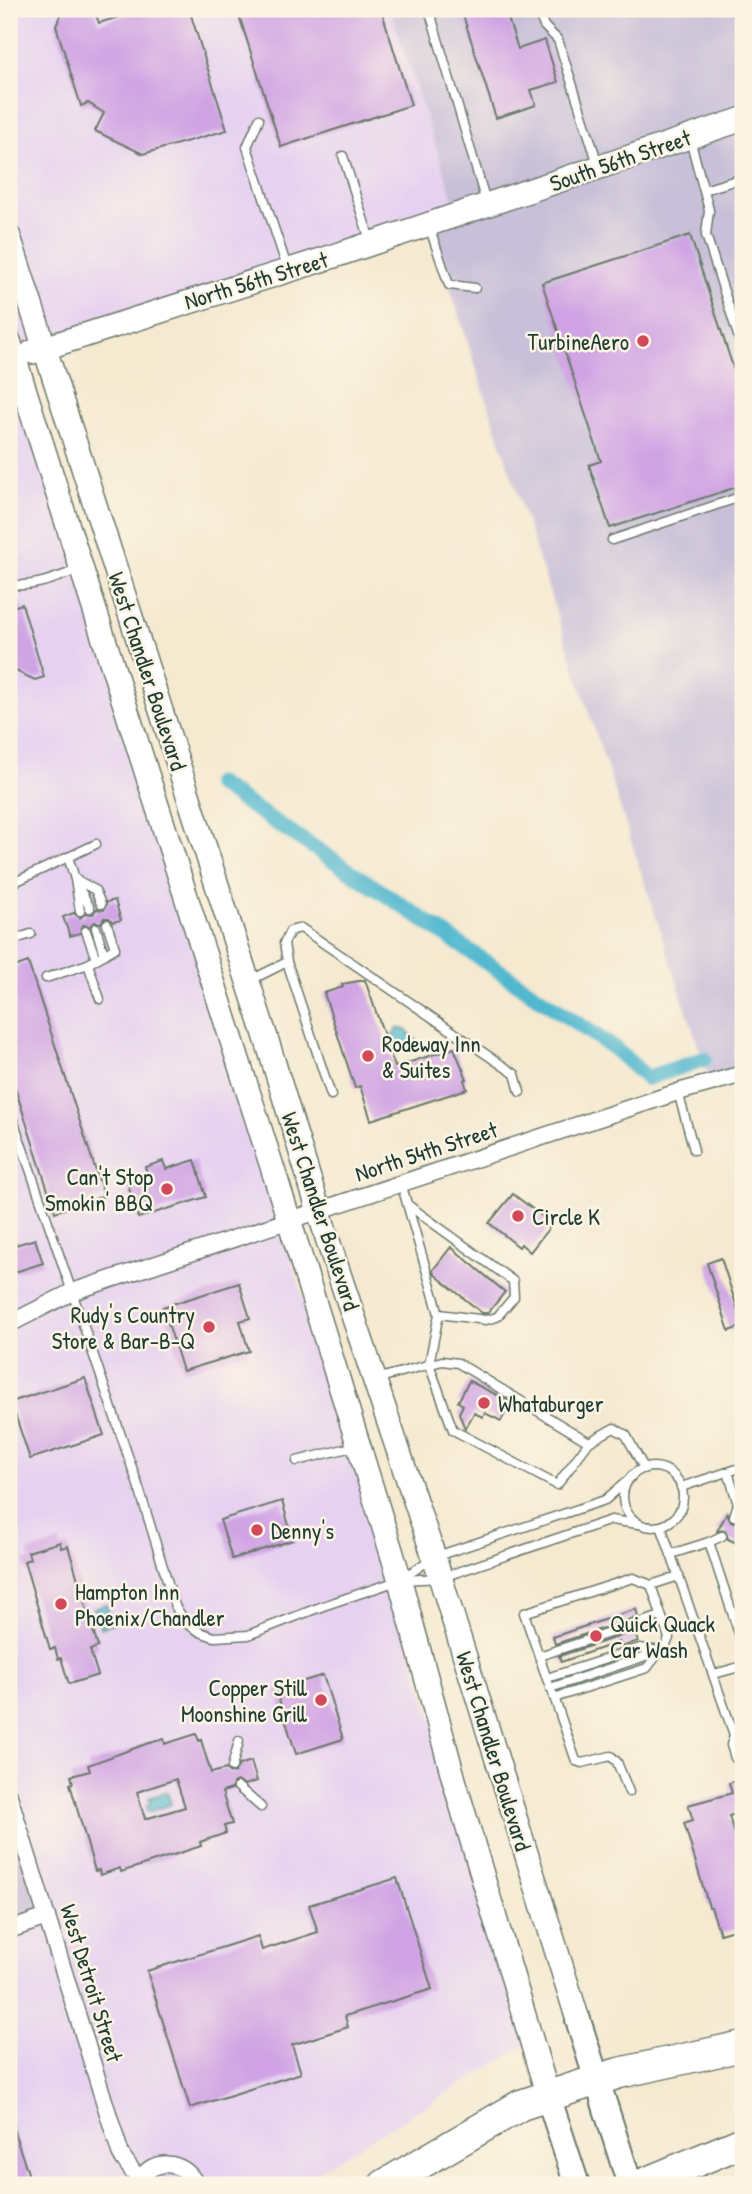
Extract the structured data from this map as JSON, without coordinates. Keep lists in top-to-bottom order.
{
  "streets": {
    "main road": ["South 56th Street", "North 56th Street", "West Chandler Boulevard"],
    "street": ["North 54th Street", "West Detroit Street"]
  },
  "crossings": [
    ["South 56th Street", "North 56th Street"],
    ["North 56th Street", "West Chandler Boulevard"],
    ["West Chandler Boulevard", "North 54th Street"]
  ],
  "places": [
    "TurbineAero",
    "Rodeway Inn & Suites",
    "Can't Stop Smokin' BBQ",
    "Circle K",
    "Rudy's Country Store & Bar-B-Q",
    "Whataburger",
    "Denny's",
    "Hampton Inn Phoenix/Chandler",
    "Quick Quack Car Wash",
    "Copper Still Moonshine Grill"
  ]
}
